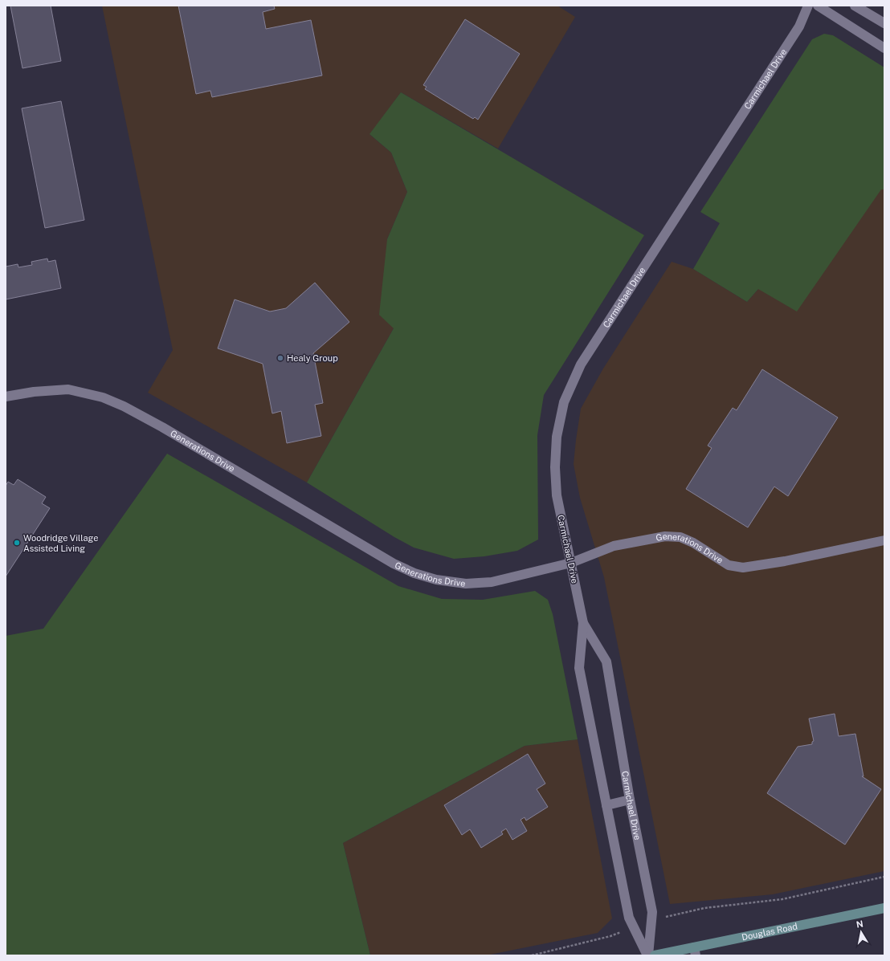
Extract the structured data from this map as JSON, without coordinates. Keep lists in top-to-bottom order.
{
  "streets": {
    "street": ["Carmichael Drive", "Generations Drive", "Douglas Road"]
  },
  "crossings": [
    ["Carmichael Drive", "Generations Drive"]
  ],
  "places": ["Healy Group", "Woodridge Village Assisted Living"],
  "north": "top"
}
